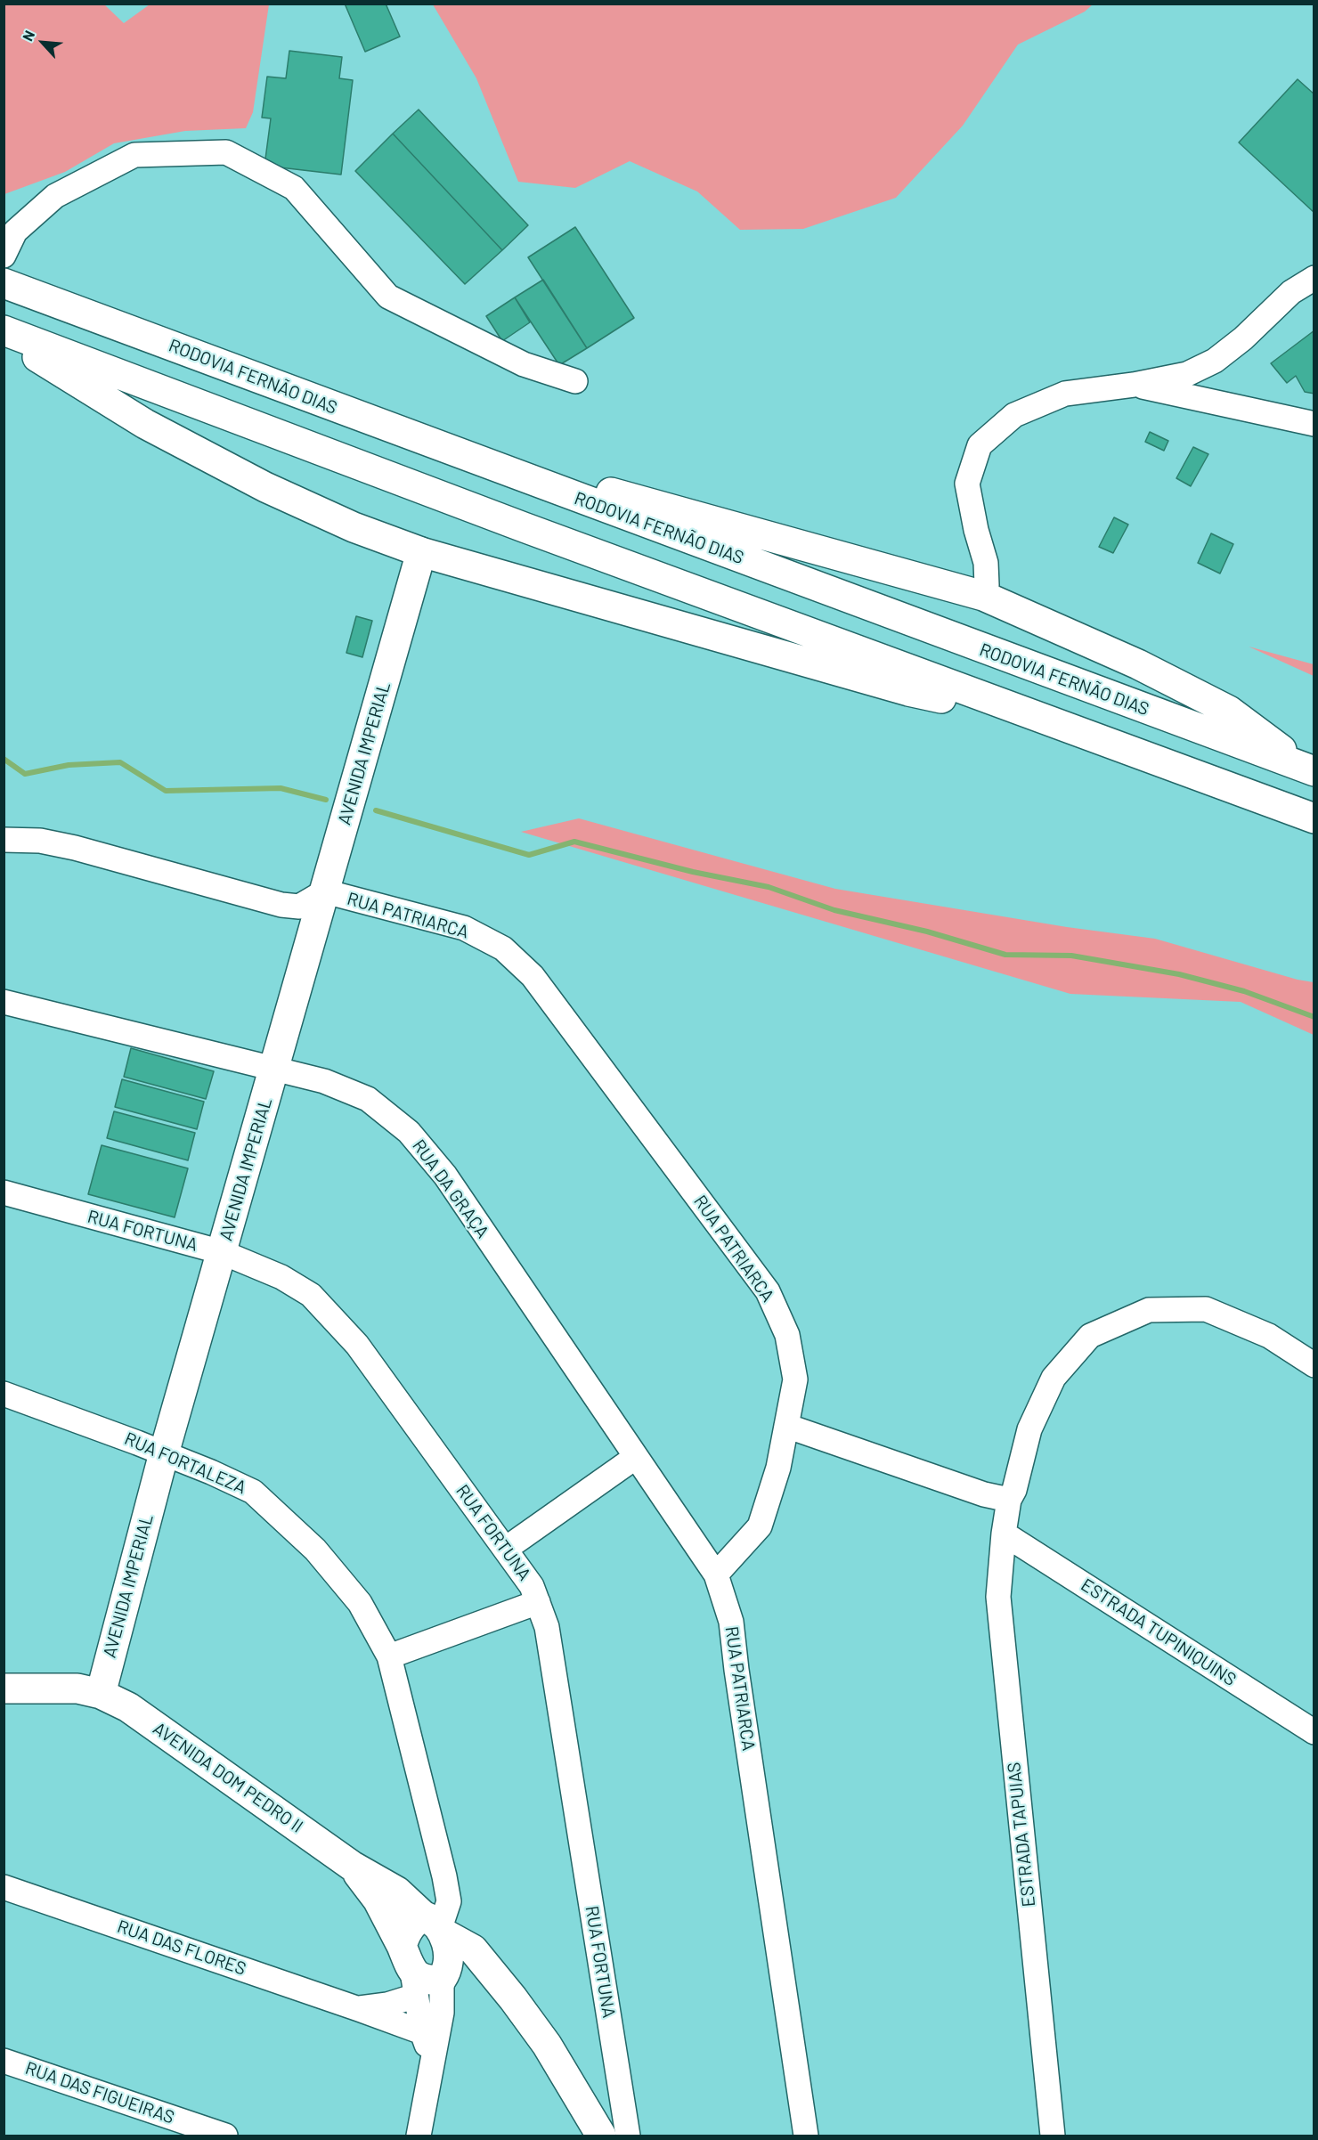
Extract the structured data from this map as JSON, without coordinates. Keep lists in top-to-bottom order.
{
  "streets": {
    "main road": ["RODOVIA FERNÃO DIAS", "AVENIDA IMPERIAL", "AVENIDA DOM PEDRO II"],
    "street": [
      "RUA PATRIARCA",
      "RUA DA GRAÇA",
      "RUA FORTUNA",
      "RUA FORTALEZA",
      "ESTRADA TUPINIQUINS",
      "ESTRADA TAPUIAS",
      "RUA DAS FLORES",
      "RUA DAS FIGUEIRAS"
    ]
  },
  "crossings": [
    ["AVENIDA IMPERIAL", "RUA PATRIARCA"],
    ["AVENIDA IMPERIAL", "RUA DA GRAÇA"],
    ["AVENIDA IMPERIAL", "RUA FORTUNA"],
    ["AVENIDA IMPERIAL", "RUA FORTALEZA"],
    ["AVENIDA IMPERIAL", "AVENIDA DOM PEDRO II"],
    ["RUA PATRIARCA", "RUA DA GRAÇA"],
    ["RUA FORTALEZA", "AVENIDA DOM PEDRO II"],
    ["ESTRADA TUPINIQUINS", "ESTRADA TAPUIAS"],
    ["AVENIDA DOM PEDRO II", "RUA DAS FLORES"]
  ],
  "north": "top left"
}
